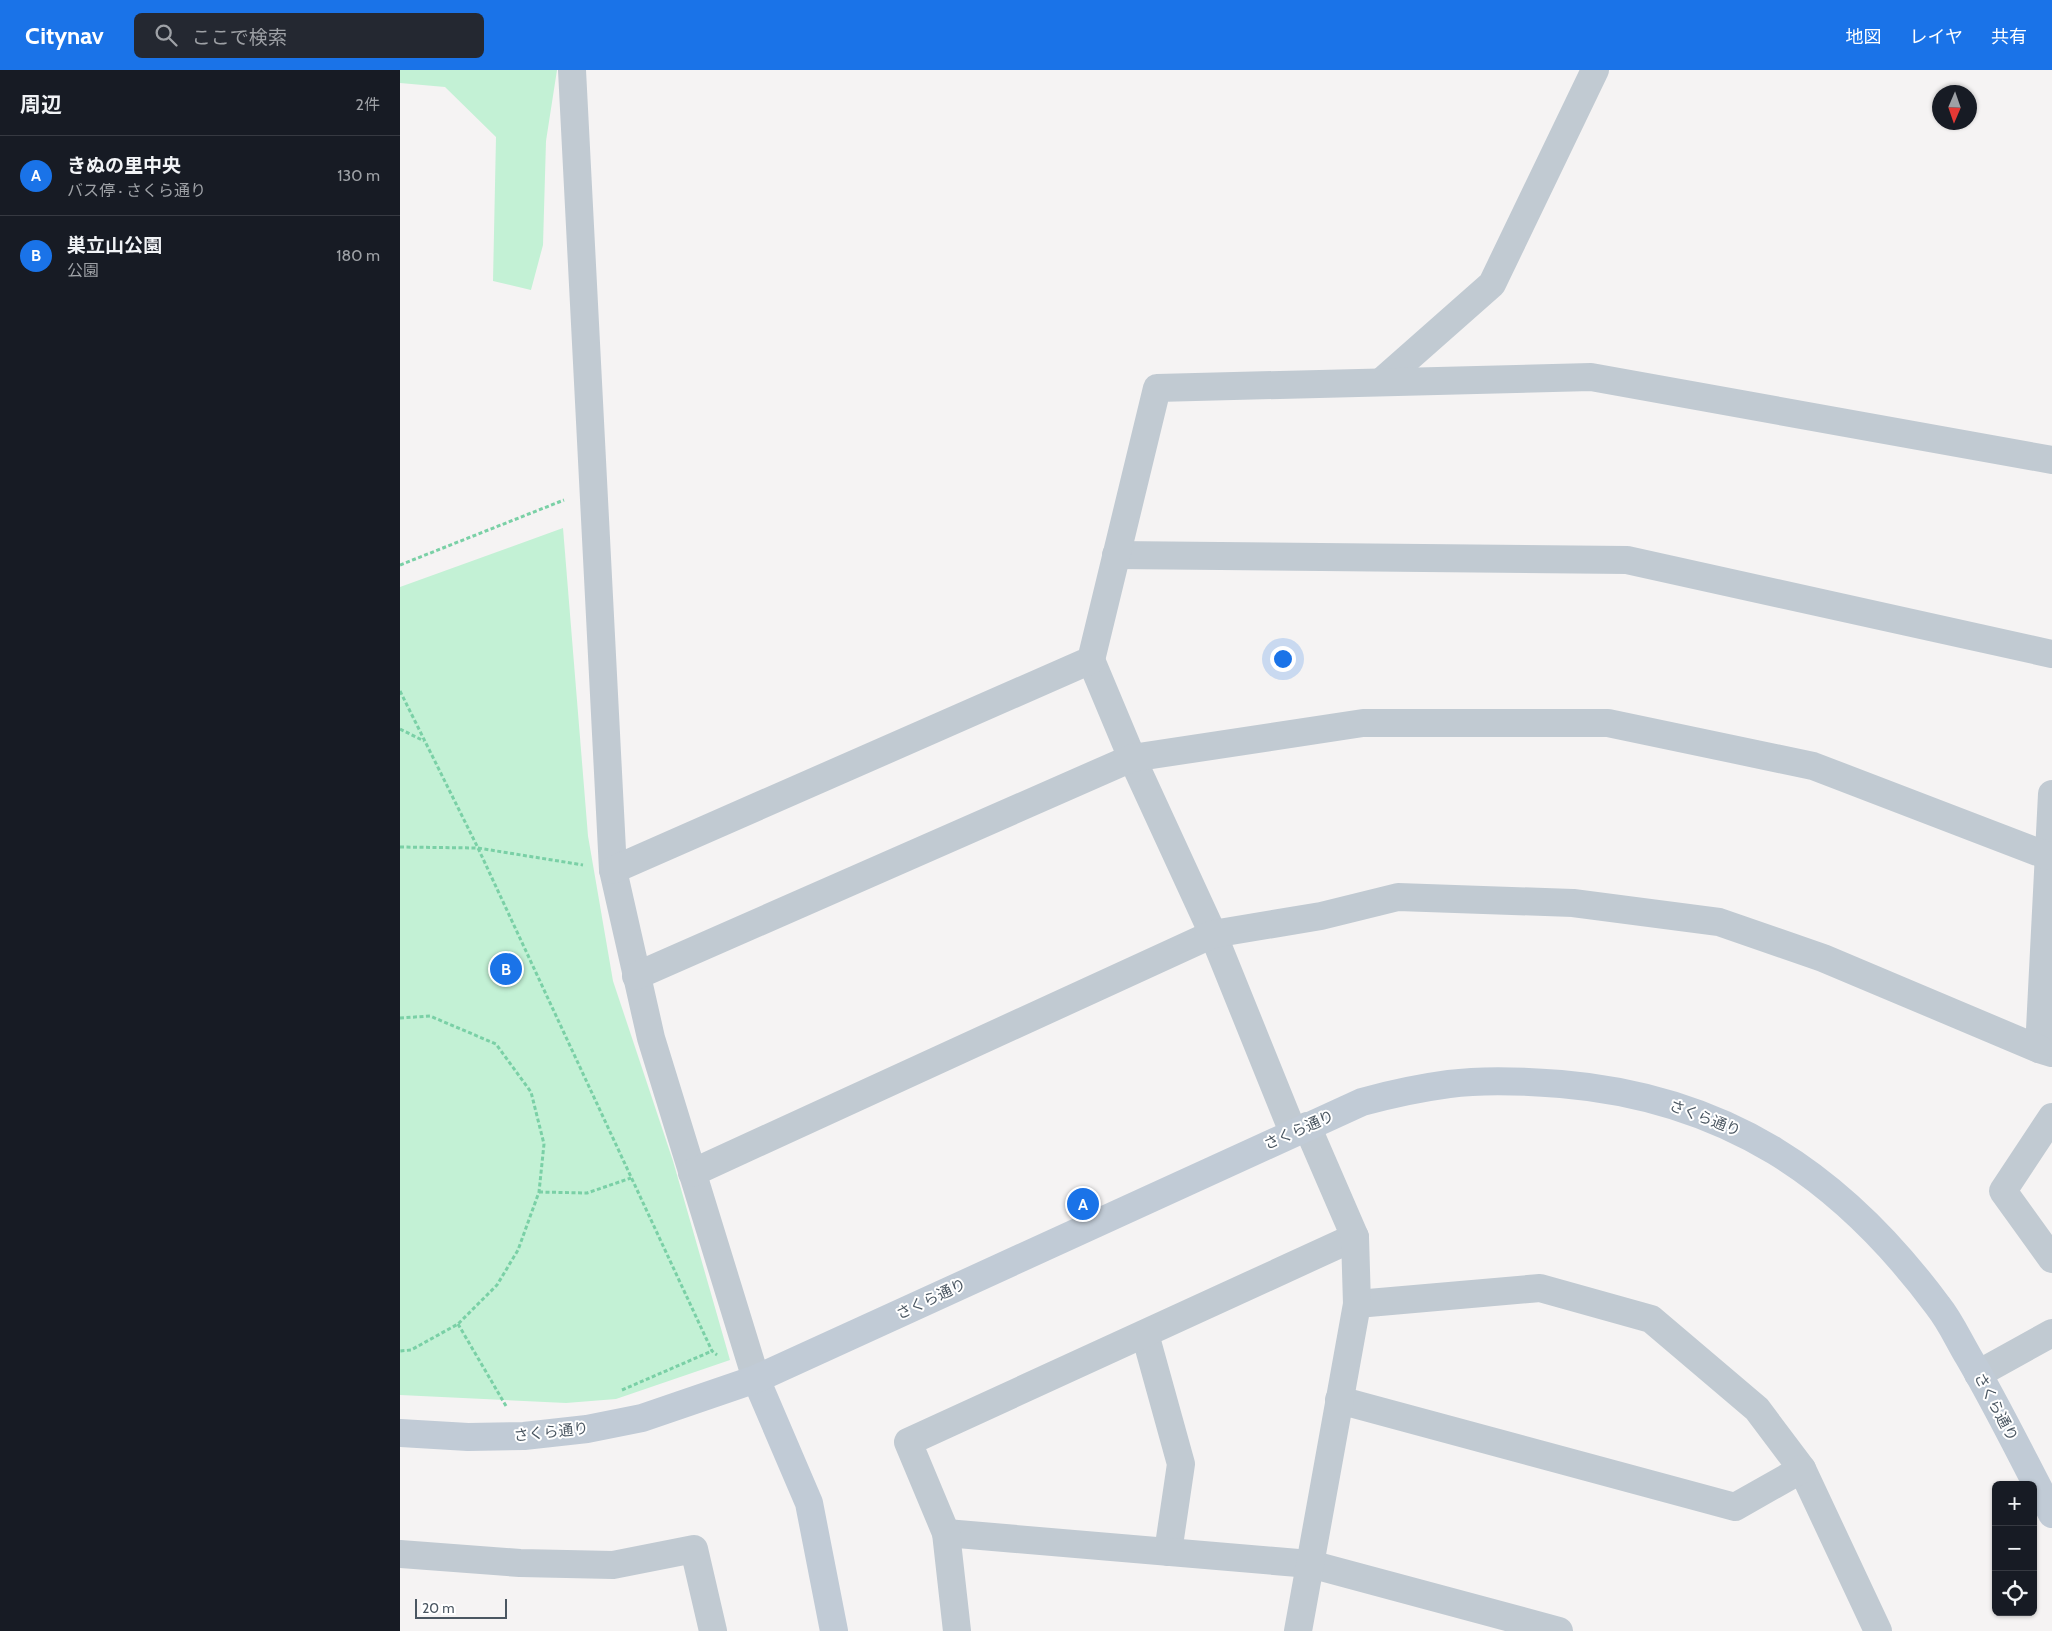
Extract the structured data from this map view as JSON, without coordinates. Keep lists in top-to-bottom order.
{
  "streets": {
    "street": ["さくら通り"]
  },
  "scale_bar": "20 m",
  "north": "bottom",
  "page": {
    "header": "Citynav",
    "search": "ここで検索",
    "nav": ["地図", "レイヤ", "共有"],
    "heading": ["周辺", "2件"],
    "list": [
      {
        "mark": "A",
        "name": "きぬの里中央",
        "note": "バス停 · さくら通り",
        "value": "130 m"
      },
      {
        "mark": "B",
        "name": "巣立山公園",
        "note": "公園",
        "value": "180 m"
      }
    ],
    "pins": ["B", "A"],
    "map_buttons": ["+", "−"],
    "scale": "20 m"
  }
}
